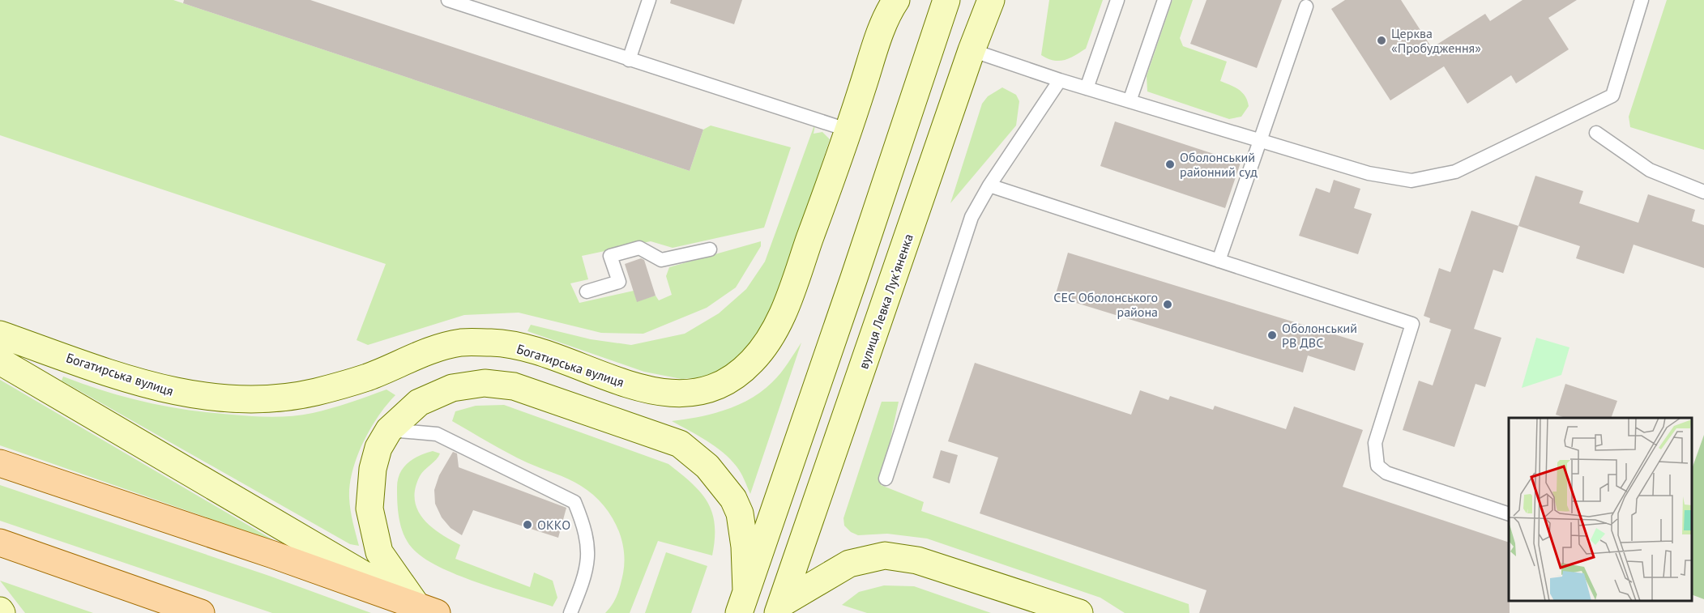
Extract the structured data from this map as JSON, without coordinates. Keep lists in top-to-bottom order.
{
  "streets": {
    "main road": ["вулиця Левка Лукʼяненка", "Богатирська вулиця"]
  },
  "places": [
    "Церква «Пробудження»",
    "Оболонський районний суд",
    "СЕС Оболонського района",
    "Оболонський РВ ДВС",
    "ОККО"
  ]
}
